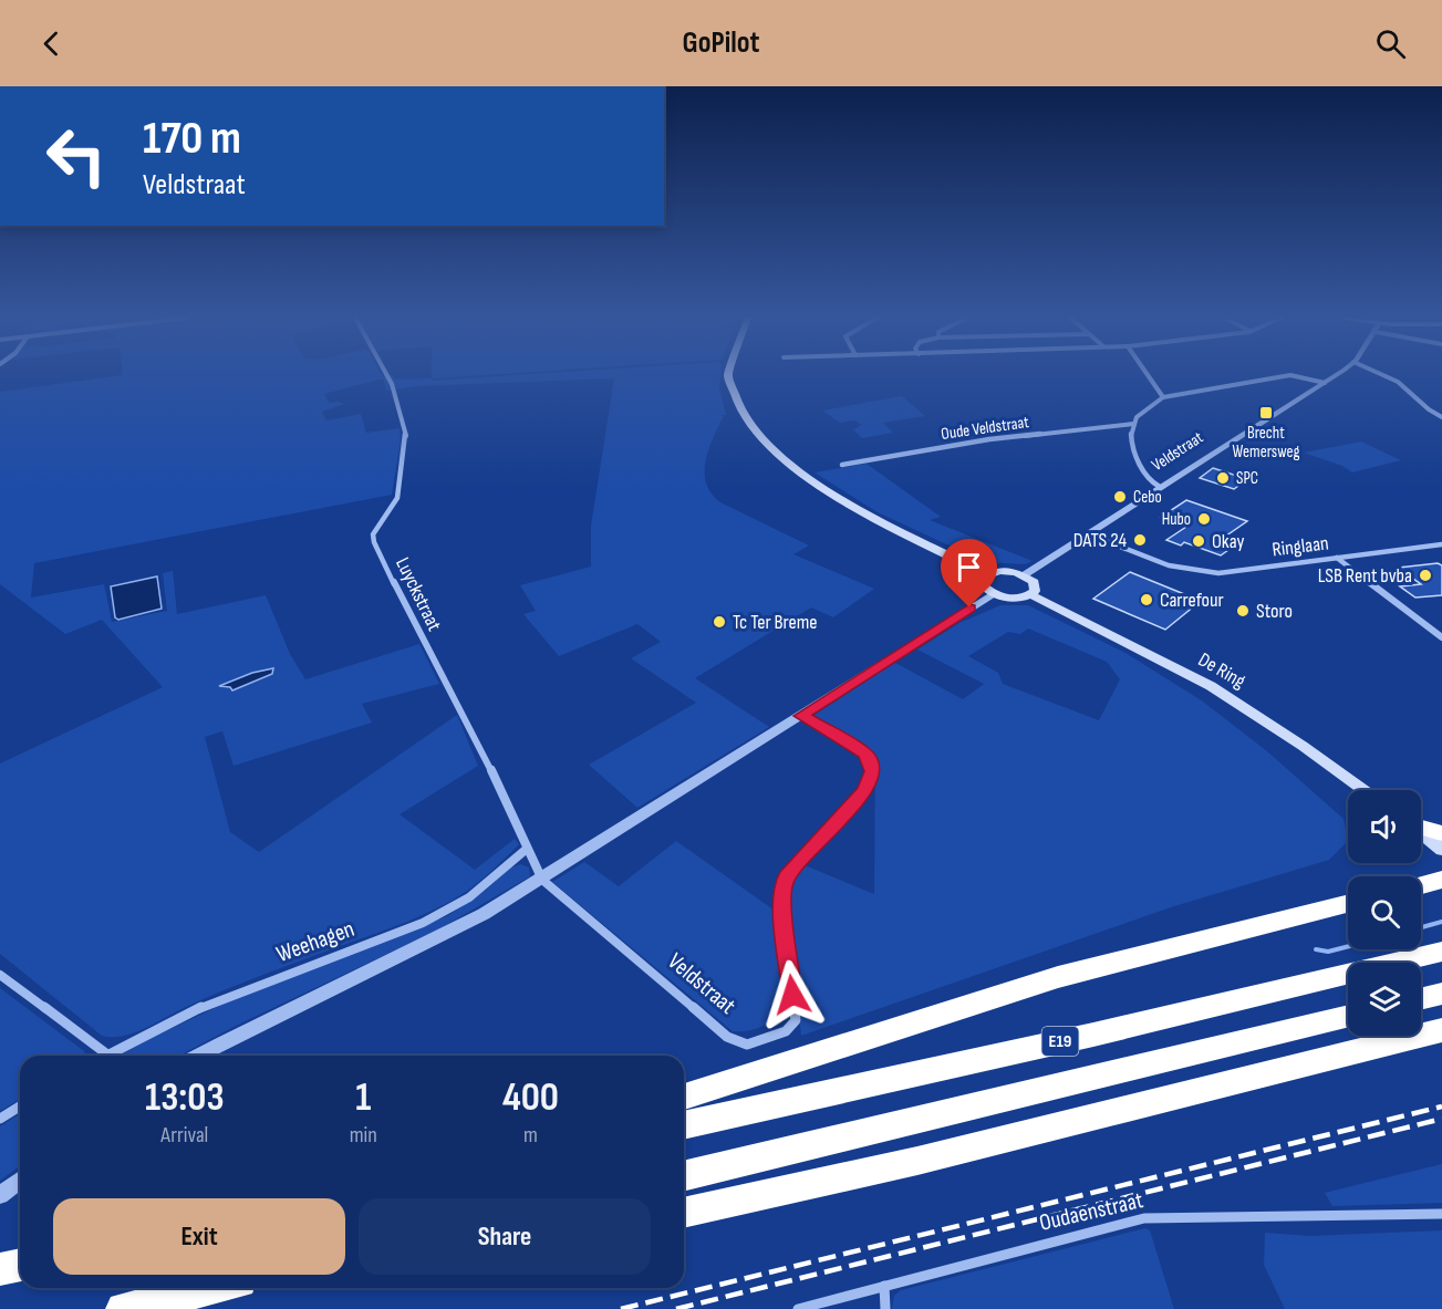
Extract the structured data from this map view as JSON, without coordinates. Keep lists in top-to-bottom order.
{
  "streets": {
    "highway": ["E19"],
    "main road": ["De Ring"],
    "street": [
      "Oude Veldstraat",
      "Veldstraat",
      "Ringlaan",
      "Luyckstraat",
      "Weehagen",
      "Oudaenstraat"
    ]
  },
  "crossings": [
    ["Veldstraat", "Ringlaan"],
    ["Veldstraat", "Luyckstraat"],
    ["Luyckstraat", "Weehagen"]
  ],
  "places": {
    "transit": ["Brecht Wemersweg"],
    "other": [
      "SPC",
      "Cebo",
      "Hubo",
      "DATS 24",
      "Okay",
      "LSB Rent bvba",
      "Carrefour",
      "Storo",
      "Tc Ter Breme"
    ]
  },
  "page": {
    "header": "GoPilot",
    "turn": ["170 m", "Veldstraat"],
    "eta": [
      "13:03",
      "Arrival",
      "1",
      "min",
      "400",
      "m"
    ],
    "buttons": ["Exit", "Share"]
  }
}
